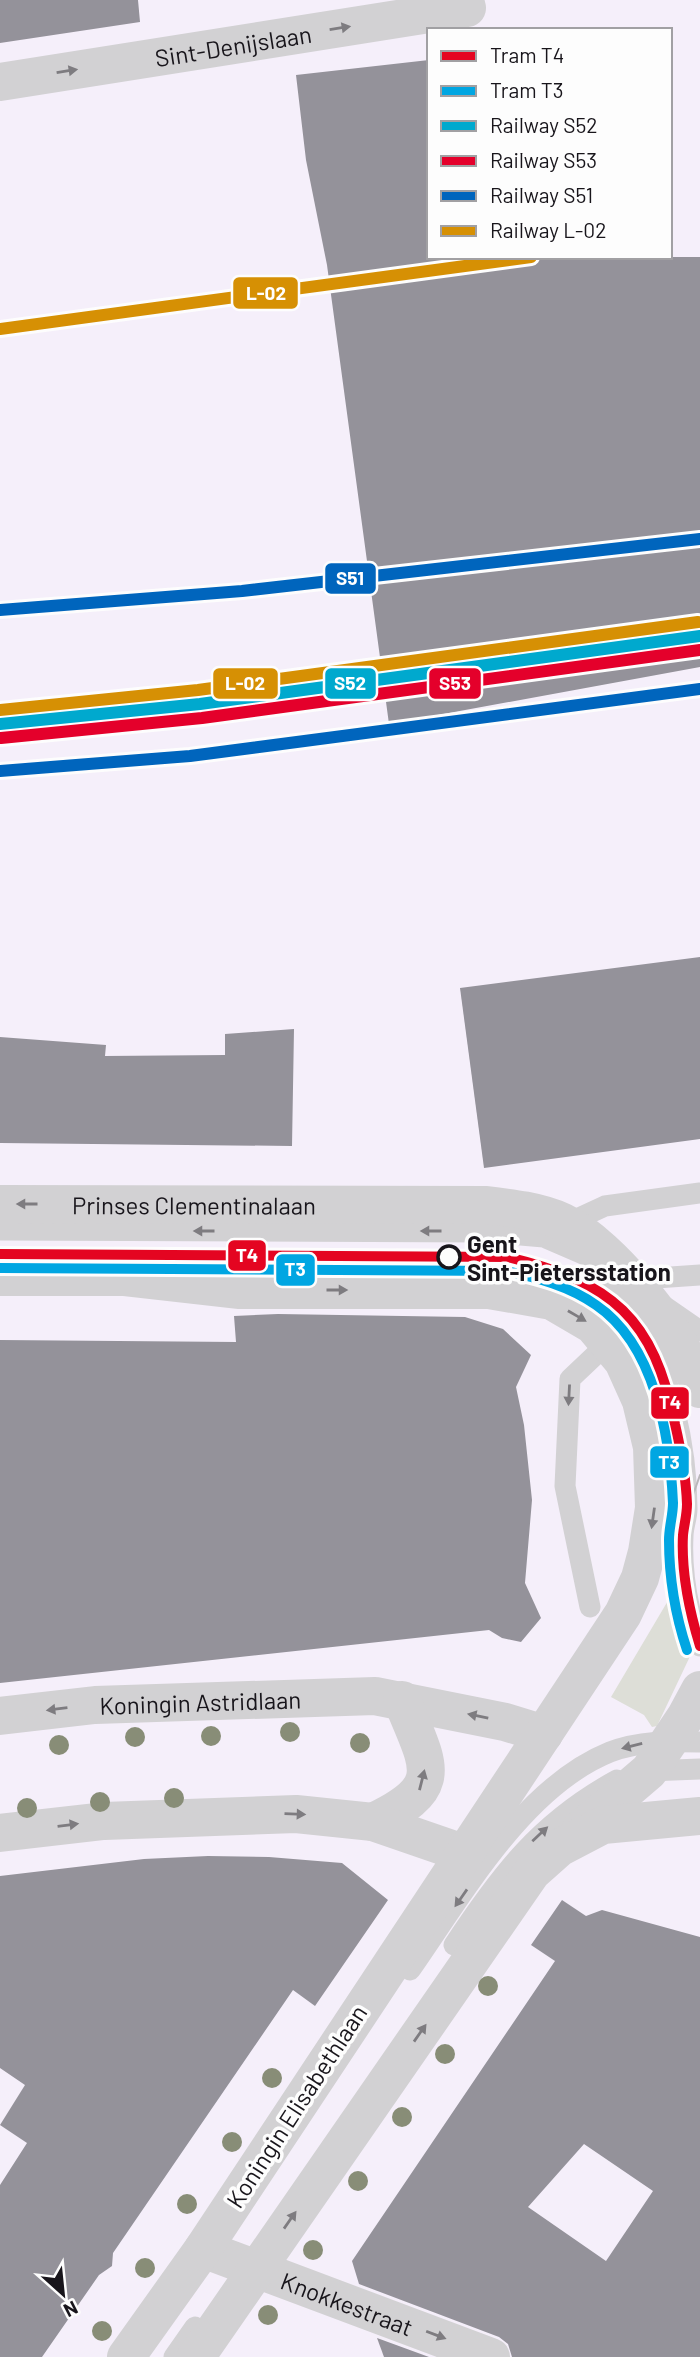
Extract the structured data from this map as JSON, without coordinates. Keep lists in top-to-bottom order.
{
  "streets": {
    "street": [
      "Sint-Denijslaan",
      "Prinses Clementinalaan",
      "Koningin Astridlaan",
      "Koningin Elisabethlaan",
      "Knokkestraat"
    ]
  },
  "crossings": [
    ["Koningin Astridlaan", "Koningin Elisabethlaan"],
    ["Koningin Elisabethlaan", "Knokkestraat"]
  ],
  "one_way": ["Sint-Denijslaan", "Knokkestraat"],
  "places": ["Gent Sint-Pietersstation"],
  "lines": [
    "rail line L-02",
    "rail line S51",
    "rail line S52",
    "rail line S53",
    "tram line T4",
    "tram line T3"
  ],
  "legend": [
    "Tram T4",
    "Tram T3",
    "Railway S52",
    "Railway S53",
    "Railway S51",
    "Railway L-02"
  ],
  "north": "bottom right"
}
